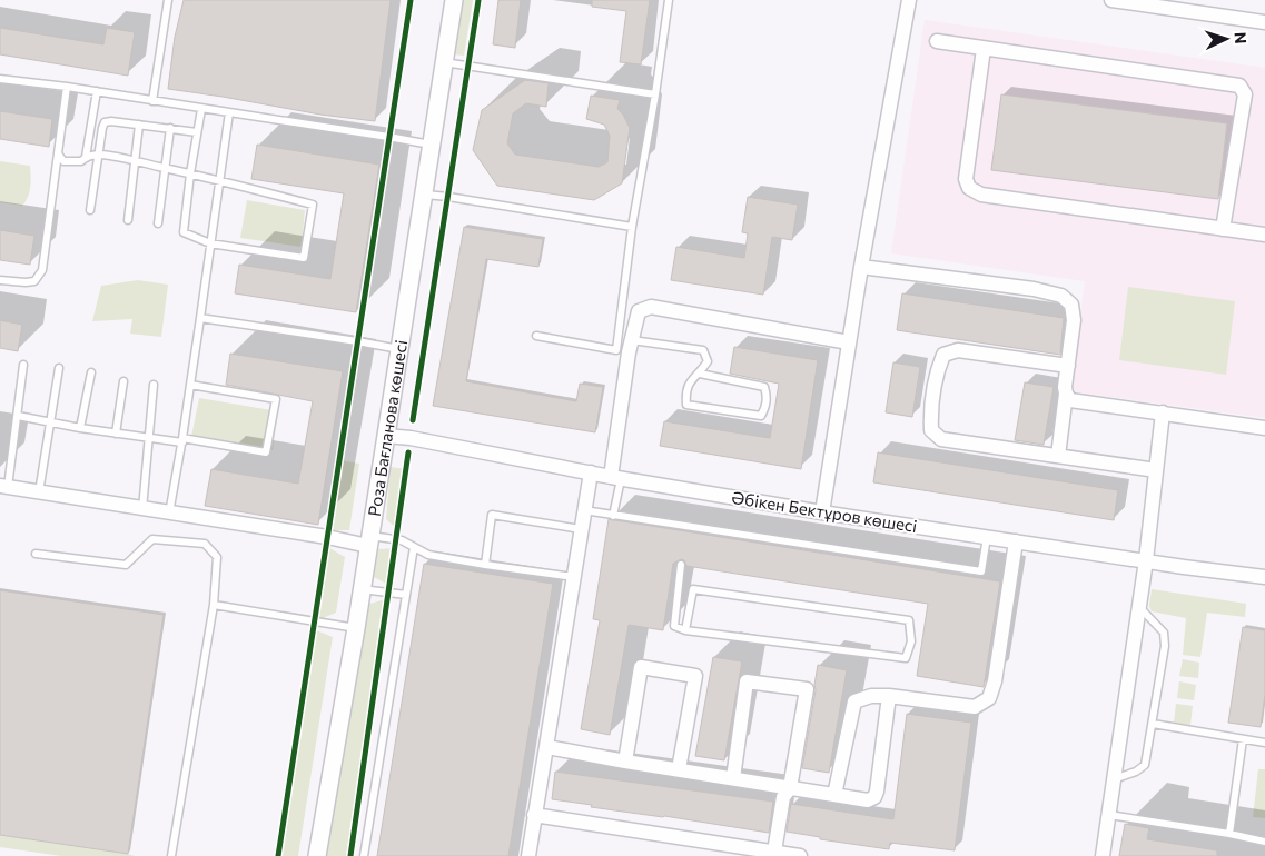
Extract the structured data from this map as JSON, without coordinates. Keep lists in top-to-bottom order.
{
  "streets": {
    "street": ["Роза Бағланова көшесі", "Әбікен Бектұров көшесі"]
  },
  "crossings": [
    ["Роза Бағланова көшесі", "Әбікен Бектұров көшесі"]
  ],
  "north": "right"
}
